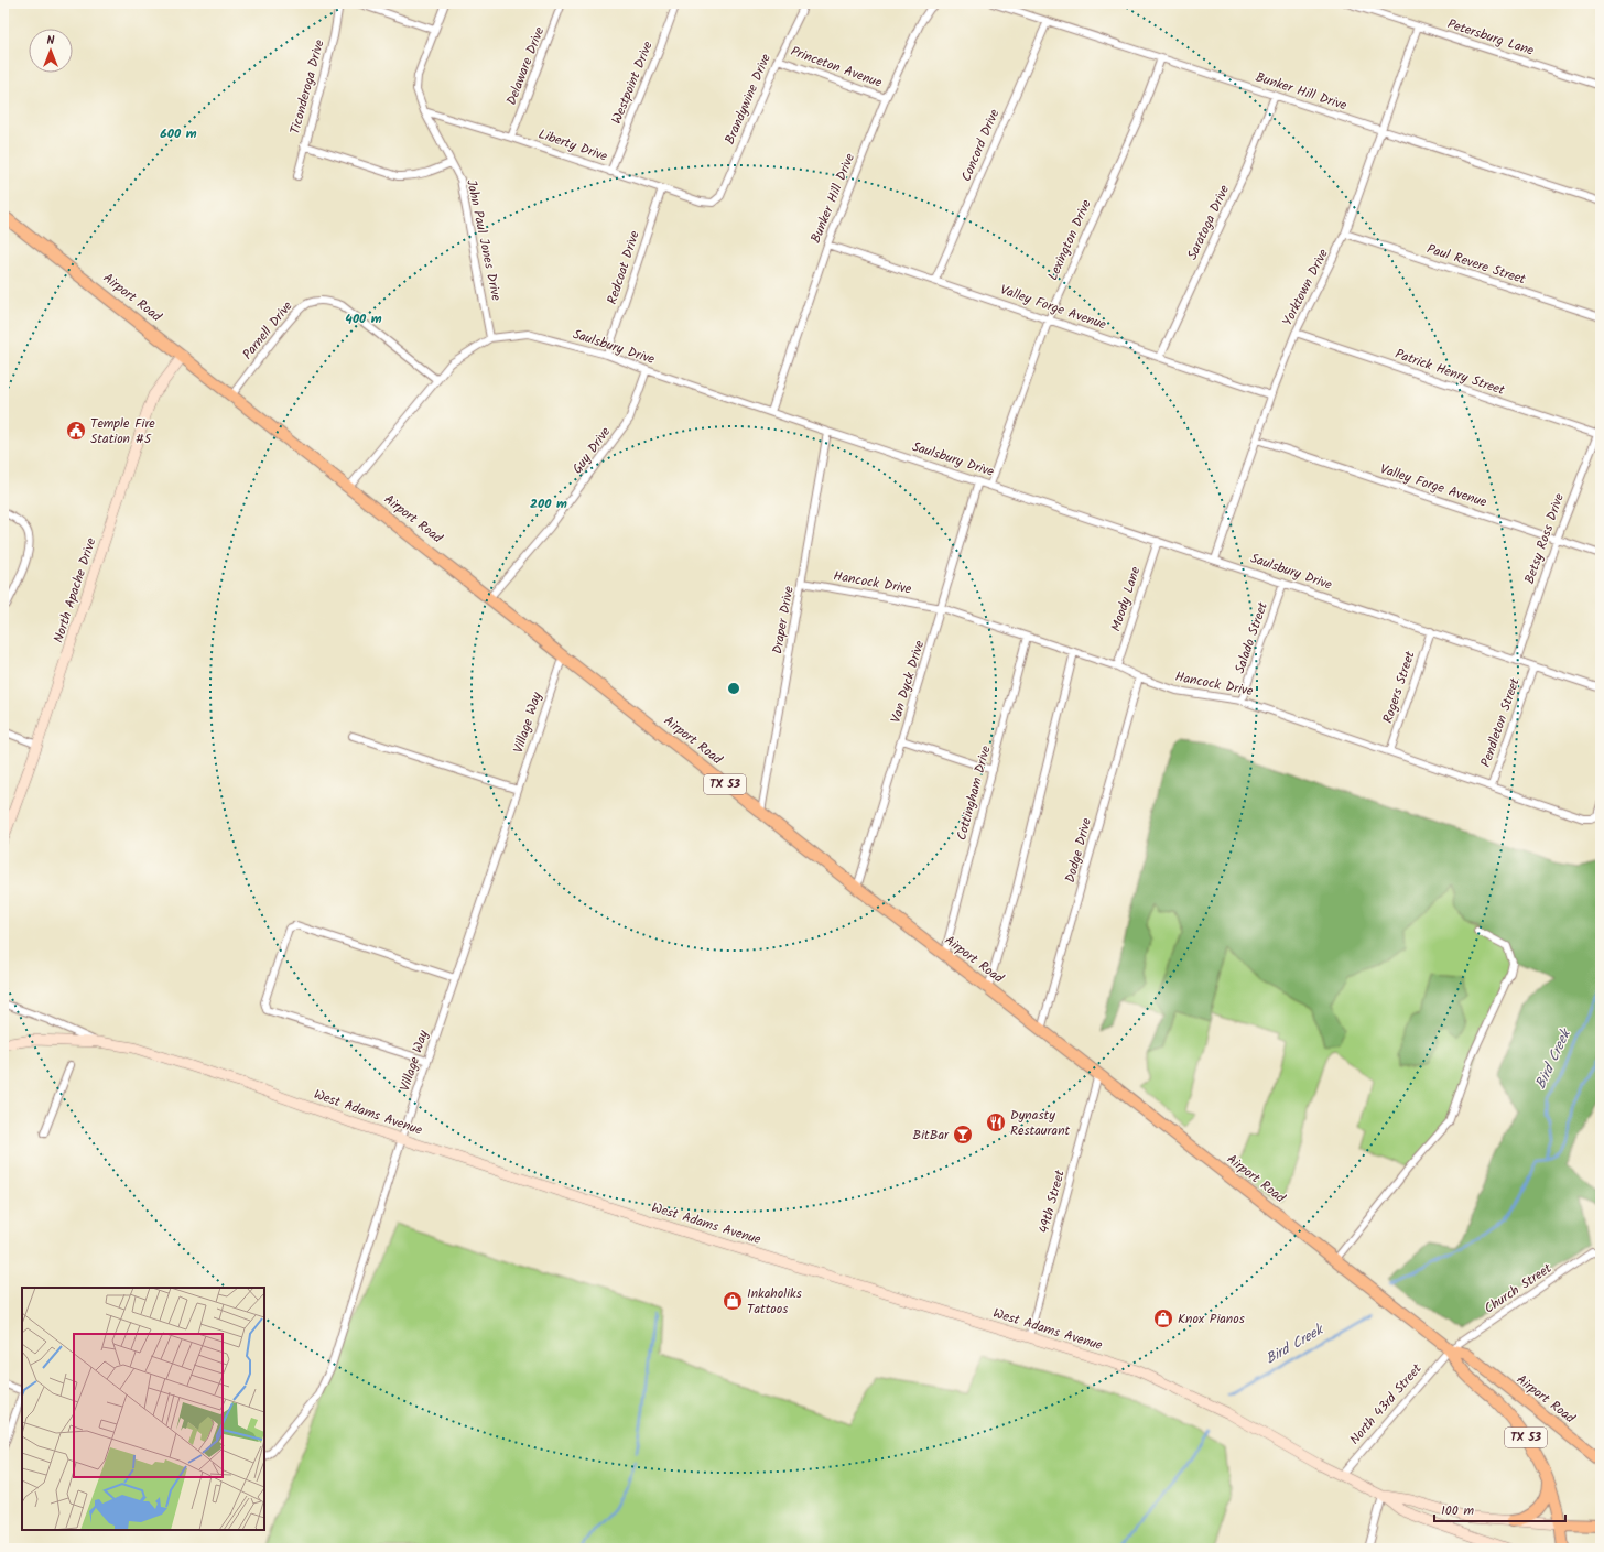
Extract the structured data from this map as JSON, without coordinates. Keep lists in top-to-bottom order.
{
  "streets": {
    "main road": [
      "Airport Road",
      "North Apache Drive",
      "TX 53",
      "West Adams Avenue"
    ],
    "street": [
      "Petersburg Lane",
      "Delaware Drive",
      "Princeton Avenue",
      "Westpoint Drive",
      "Ticonderoga Drive",
      "Bunker Hill Drive",
      "Brandywine Drive",
      "Liberty Drive",
      "Concord Drive",
      "Saratoga Drive",
      "John Paul Jones Drive",
      "Lexington Drive",
      "Paul Revere Street",
      "Redcoat Drive",
      "Yorktown Drive",
      "Valley Forge Avenue",
      "Parnell Drive",
      "Saulsbury Drive",
      "Patrick Henry Street",
      "Guy Drive",
      "Betsy Ross Drive",
      "Hancock Drive",
      "Moody Lane",
      "Draper Drive",
      "Salado Street",
      "Van Dyck Drive",
      "Rogers Street",
      "Village Way",
      "Pendleton Street",
      "Cottingham Drive",
      "Dodge Drive",
      "49th Street",
      "Church Street",
      "North 43rd Street"
    ]
  },
  "crossings": [
    ["Petersburg Lane", "Yorktown Drive"],
    ["Delaware Drive", "Liberty Drive"],
    ["Princeton Avenue", "Bunker Hill Drive"],
    ["Princeton Avenue", "Brandywine Drive"],
    ["Westpoint Drive", "Liberty Drive"],
    ["Bunker Hill Drive", "Concord Drive"],
    ["Bunker Hill Drive", "Saratoga Drive"],
    ["Bunker Hill Drive", "Lexington Drive"],
    ["Bunker Hill Drive", "Yorktown Drive"],
    ["Bunker Hill Drive", "Valley Forge Avenue"],
    ["Bunker Hill Drive", "Saulsbury Drive"],
    ["Brandywine Drive", "Liberty Drive"],
    ["Liberty Drive", "John Paul Jones Drive"],
    ["Liberty Drive", "Redcoat Drive"],
    ["Concord Drive", "Valley Forge Avenue"],
    ["Saratoga Drive", "Valley Forge Avenue"],
    ["John Paul Jones Drive", "Saulsbury Drive"],
    ["Lexington Drive", "Valley Forge Avenue"],
    ["Lexington Drive", "Saulsbury Drive"],
    ["Paul Revere Street", "Yorktown Drive"],
    ["Redcoat Drive", "Saulsbury Drive"],
    ["Yorktown Drive", "Valley Forge Avenue"],
    ["Yorktown Drive", "Saulsbury Drive"],
    ["Yorktown Drive", "Patrick Henry Street"],
    ["Airport Road", "Parnell Drive"],
    ["Airport Road", "Saulsbury Drive"],
    ["Airport Road", "Guy Drive"],
    ["Airport Road", "North Apache Drive"],
    ["Airport Road", "Draper Drive"],
    ["Airport Road", "Van Dyck Drive"],
    ["Airport Road", "Village Way"],
    ["Airport Road", "Cottingham Drive"],
    ["Airport Road", "Dodge Drive"],
    ["Airport Road", "West Adams Avenue"],
    ["Airport Road", "49th Street"],
    ["Airport Road", "Church Street"],
    ["Airport Road", "North 43rd Street"],
    ["Valley Forge Avenue", "Betsy Ross Drive"],
    ["Parnell Drive", "Saulsbury Drive"],
    ["Saulsbury Drive", "Guy Drive"],
    ["Saulsbury Drive", "Betsy Ross Drive"],
    ["Saulsbury Drive", "Moody Lane"],
    ["Saulsbury Drive", "Draper Drive"],
    ["Saulsbury Drive", "Salado Street"],
    ["Saulsbury Drive", "Van Dyck Drive"],
    ["Saulsbury Drive", "Rogers Street"],
    ["Saulsbury Drive", "Pendleton Street"],
    ["Patrick Henry Street", "Betsy Ross Drive"],
    ["Hancock Drive", "Moody Lane"],
    ["Hancock Drive", "Draper Drive"],
    ["Hancock Drive", "Salado Street"],
    ["Hancock Drive", "Van Dyck Drive"],
    ["Hancock Drive", "Rogers Street"],
    ["Hancock Drive", "Pendleton Street"],
    ["Hancock Drive", "Cottingham Drive"],
    ["Hancock Drive", "Dodge Drive"],
    ["Village Way", "West Adams Avenue"],
    ["West Adams Avenue", "49th Street"],
    ["West Adams Avenue", "North 43rd Street"],
    ["Church Street", "North 43rd Street"]
  ],
  "water": ["Bird Creek"],
  "places": {
    "public building": ["Temple Fire Station #5"],
    "restaurant": ["Dynasty Restaurant"],
    "bar": ["BitBar"],
    "shop": ["Inkaholiks Tattoos", "Knox Pianos"]
  },
  "scale_bar": "100 m",
  "north": "top",
  "rings": ["600 m", "400 m", "200 m"]
}
